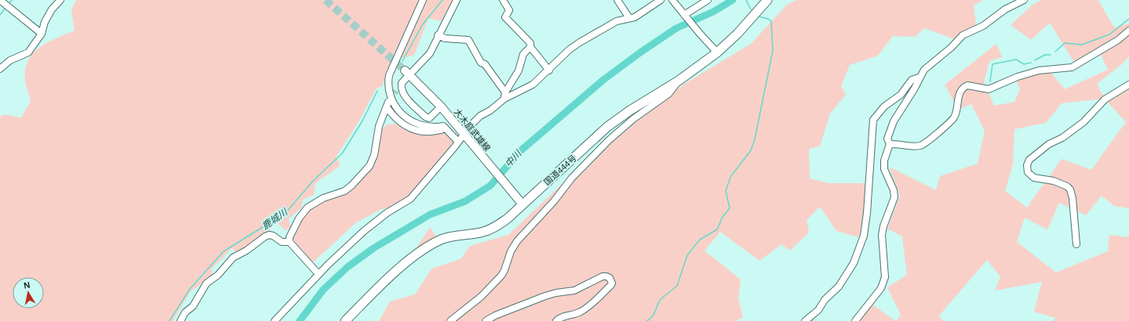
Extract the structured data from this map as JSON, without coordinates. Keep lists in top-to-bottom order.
{
  "streets": {
    "highway": ["国道444号"],
    "main road": ["大木庭武雄線"]
  },
  "crossings": [
    ["大木庭武雄線", "国道444号"]
  ],
  "water": ["中川", "鹿城川"],
  "north": "top"
}
